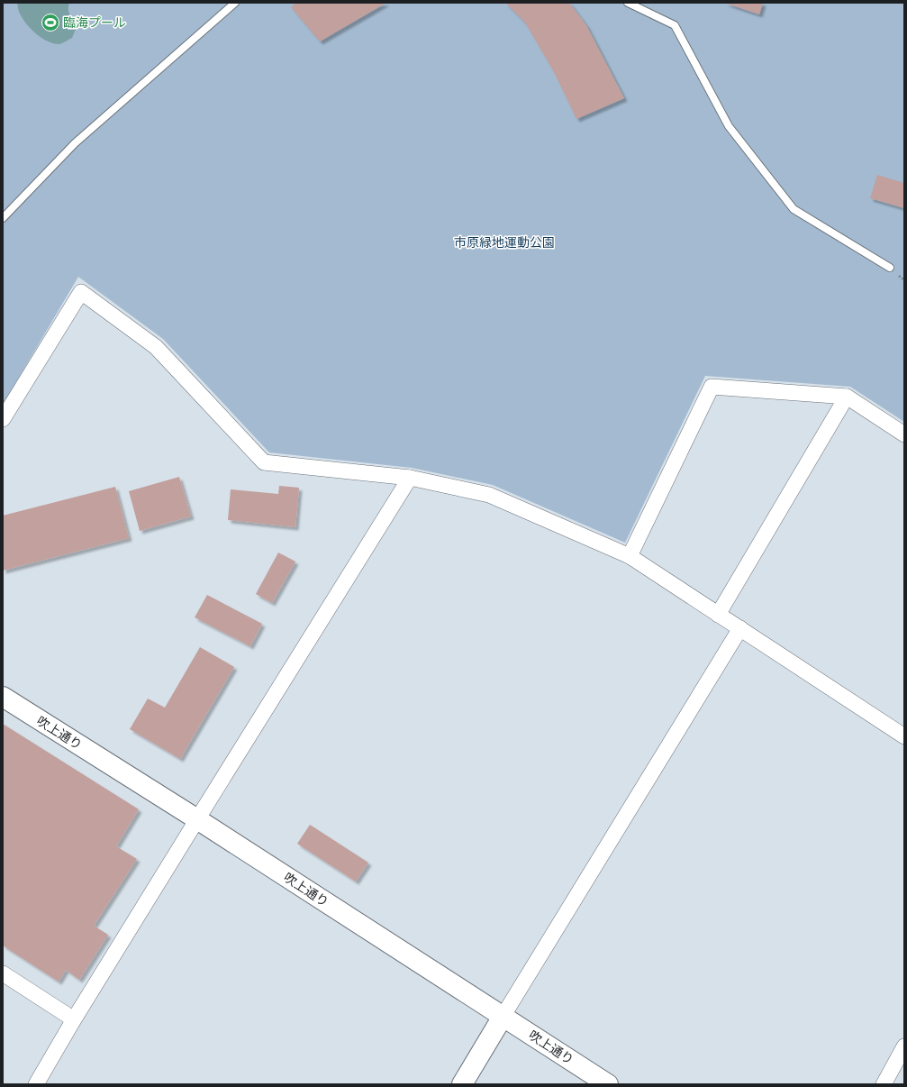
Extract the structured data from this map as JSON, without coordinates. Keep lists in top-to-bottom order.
{
  "streets": {
    "street": ["吹上通り"]
  },
  "parks": ["市原緑地運動公園"],
  "places": {
    "sports": ["臨海プール"]
  }
}
